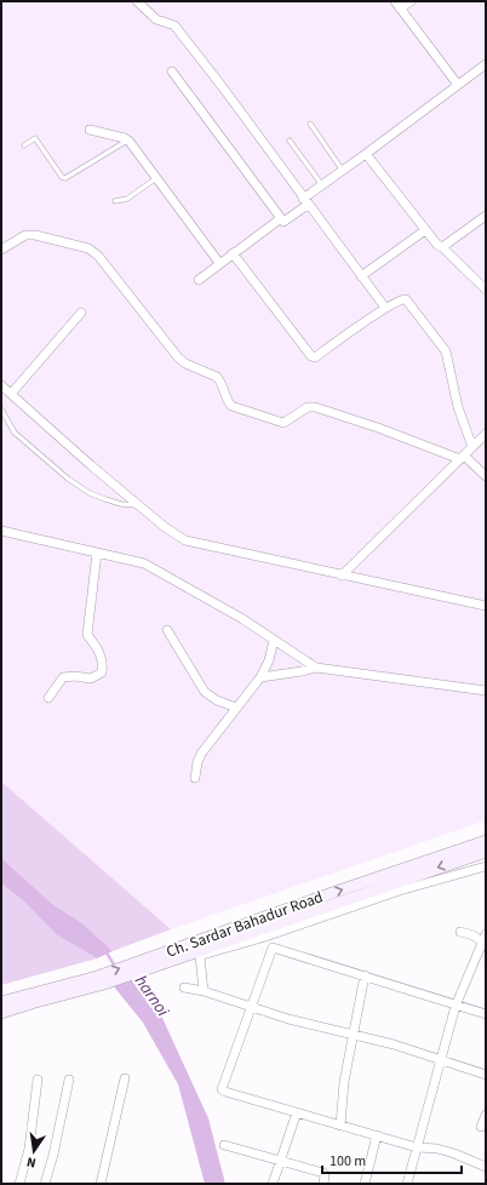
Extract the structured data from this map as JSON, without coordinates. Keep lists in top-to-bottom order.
{
  "streets": {
    "main road": ["Ch. Sardar Bahadur Road"]
  },
  "water": ["harnoi"],
  "scale_bar": "100 m",
  "north": "bottom"
}
